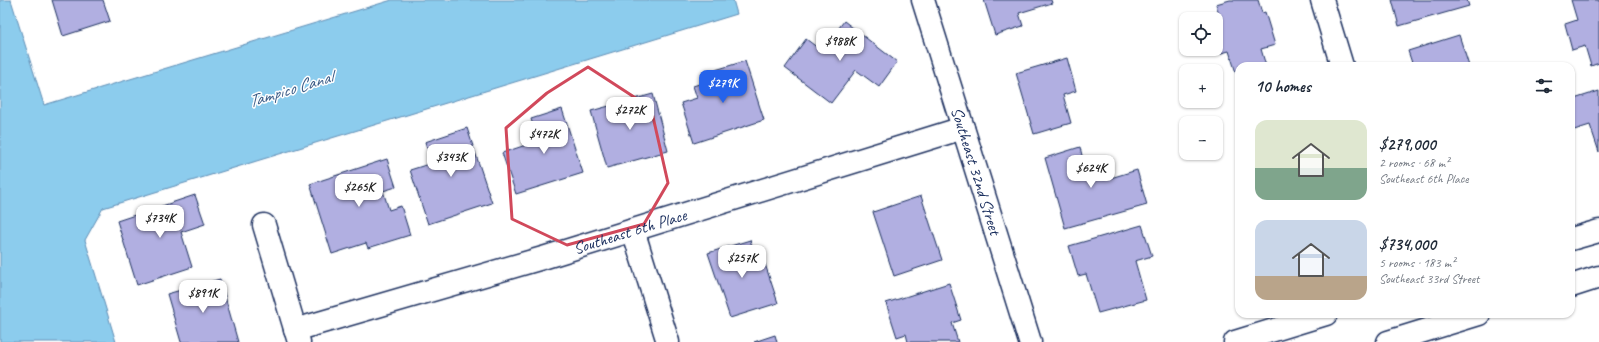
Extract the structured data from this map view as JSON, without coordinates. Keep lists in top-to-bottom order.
{
  "streets": {
    "street": ["Southeast 32nd Street", "Southeast 6th Place"]
  },
  "crossings": [
    ["Southeast 32nd Street", "Southeast 6th Place"]
  ],
  "water": ["Tampico Canal"],
  "page": {
    "map_buttons": ["+", "−"],
    "price": [
      "$988K",
      "$279K",
      "$272K",
      "$472K",
      "$343K",
      "$624K",
      "$265K",
      "$734K",
      "$257K",
      "$891K"
    ],
    "heading": "10 homes",
    "list": [
      {
        "name": "$279,000",
        "note": "2 rooms · 68 m² · Southeast 6th Place"
      },
      {
        "name": "$734,000",
        "note": "5 rooms · 183 m² · Southeast 33rd Street"
      }
    ]
  }
}
